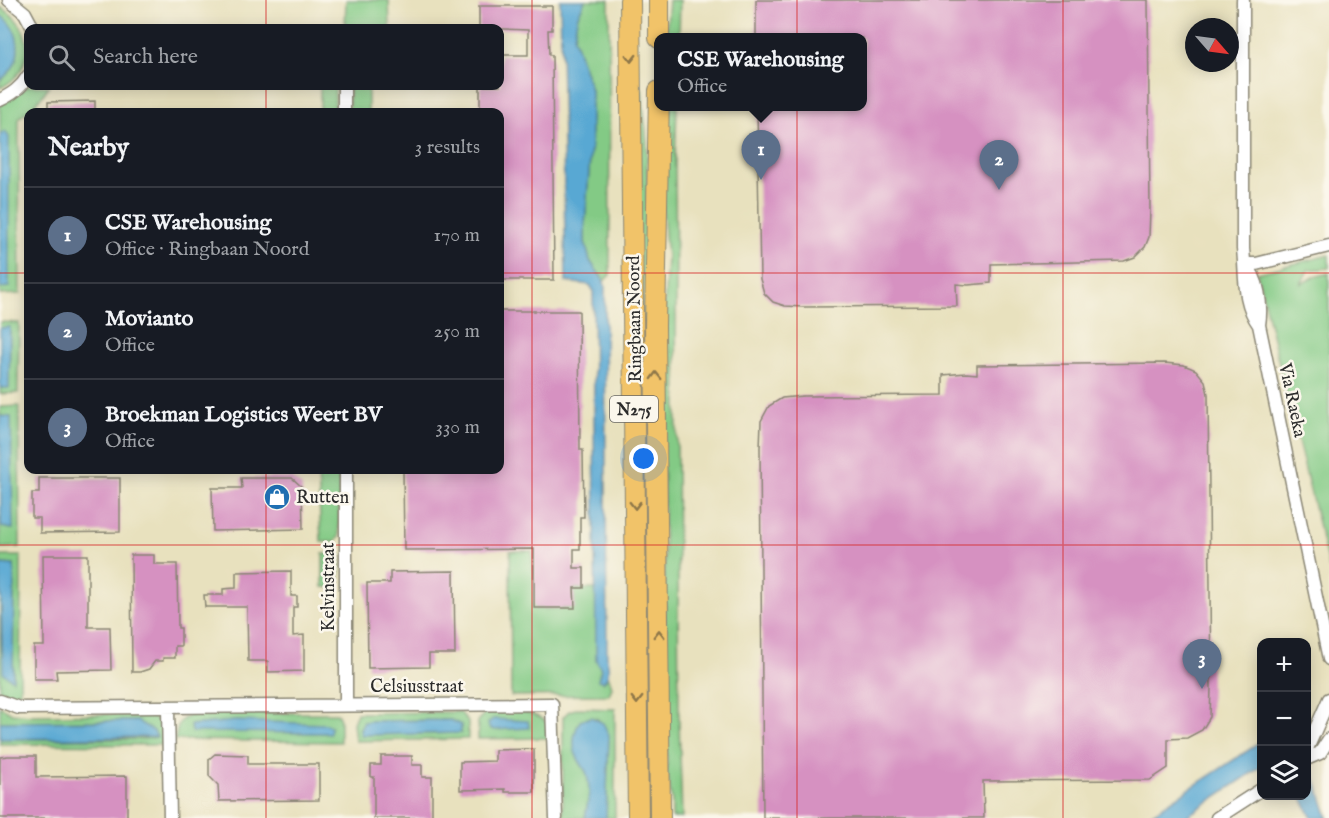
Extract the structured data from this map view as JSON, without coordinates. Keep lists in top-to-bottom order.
{
  "streets": {
    "main road": ["Ringbaan Noord", "N275"],
    "street": ["Via Raeka", "Kelvinstraat", "Celsiusstraat"]
  },
  "crossings": [
    ["Kelvinstraat", "Celsiusstraat"]
  ],
  "places": {
    "shop": ["Rutten"]
  },
  "north": "bottom right",
  "page": {
    "search": "Search here",
    "popup": ["CSE Warehousing", "Office"],
    "heading": ["Nearby", "3 results"],
    "pins": ["1", "2", "3"],
    "list": [
      {
        "mark": "1",
        "name": "CSE Warehousing",
        "note": "Office · Ringbaan Noord",
        "value": "170 m"
      },
      {
        "mark": "2",
        "name": "Movianto",
        "note": "Office",
        "value": "250 m"
      },
      {
        "mark": "3",
        "name": "Broekman Logistics Weert BV",
        "note": "Office",
        "value": "330 m"
      }
    ],
    "map_buttons": ["+", "−"]
  }
}
